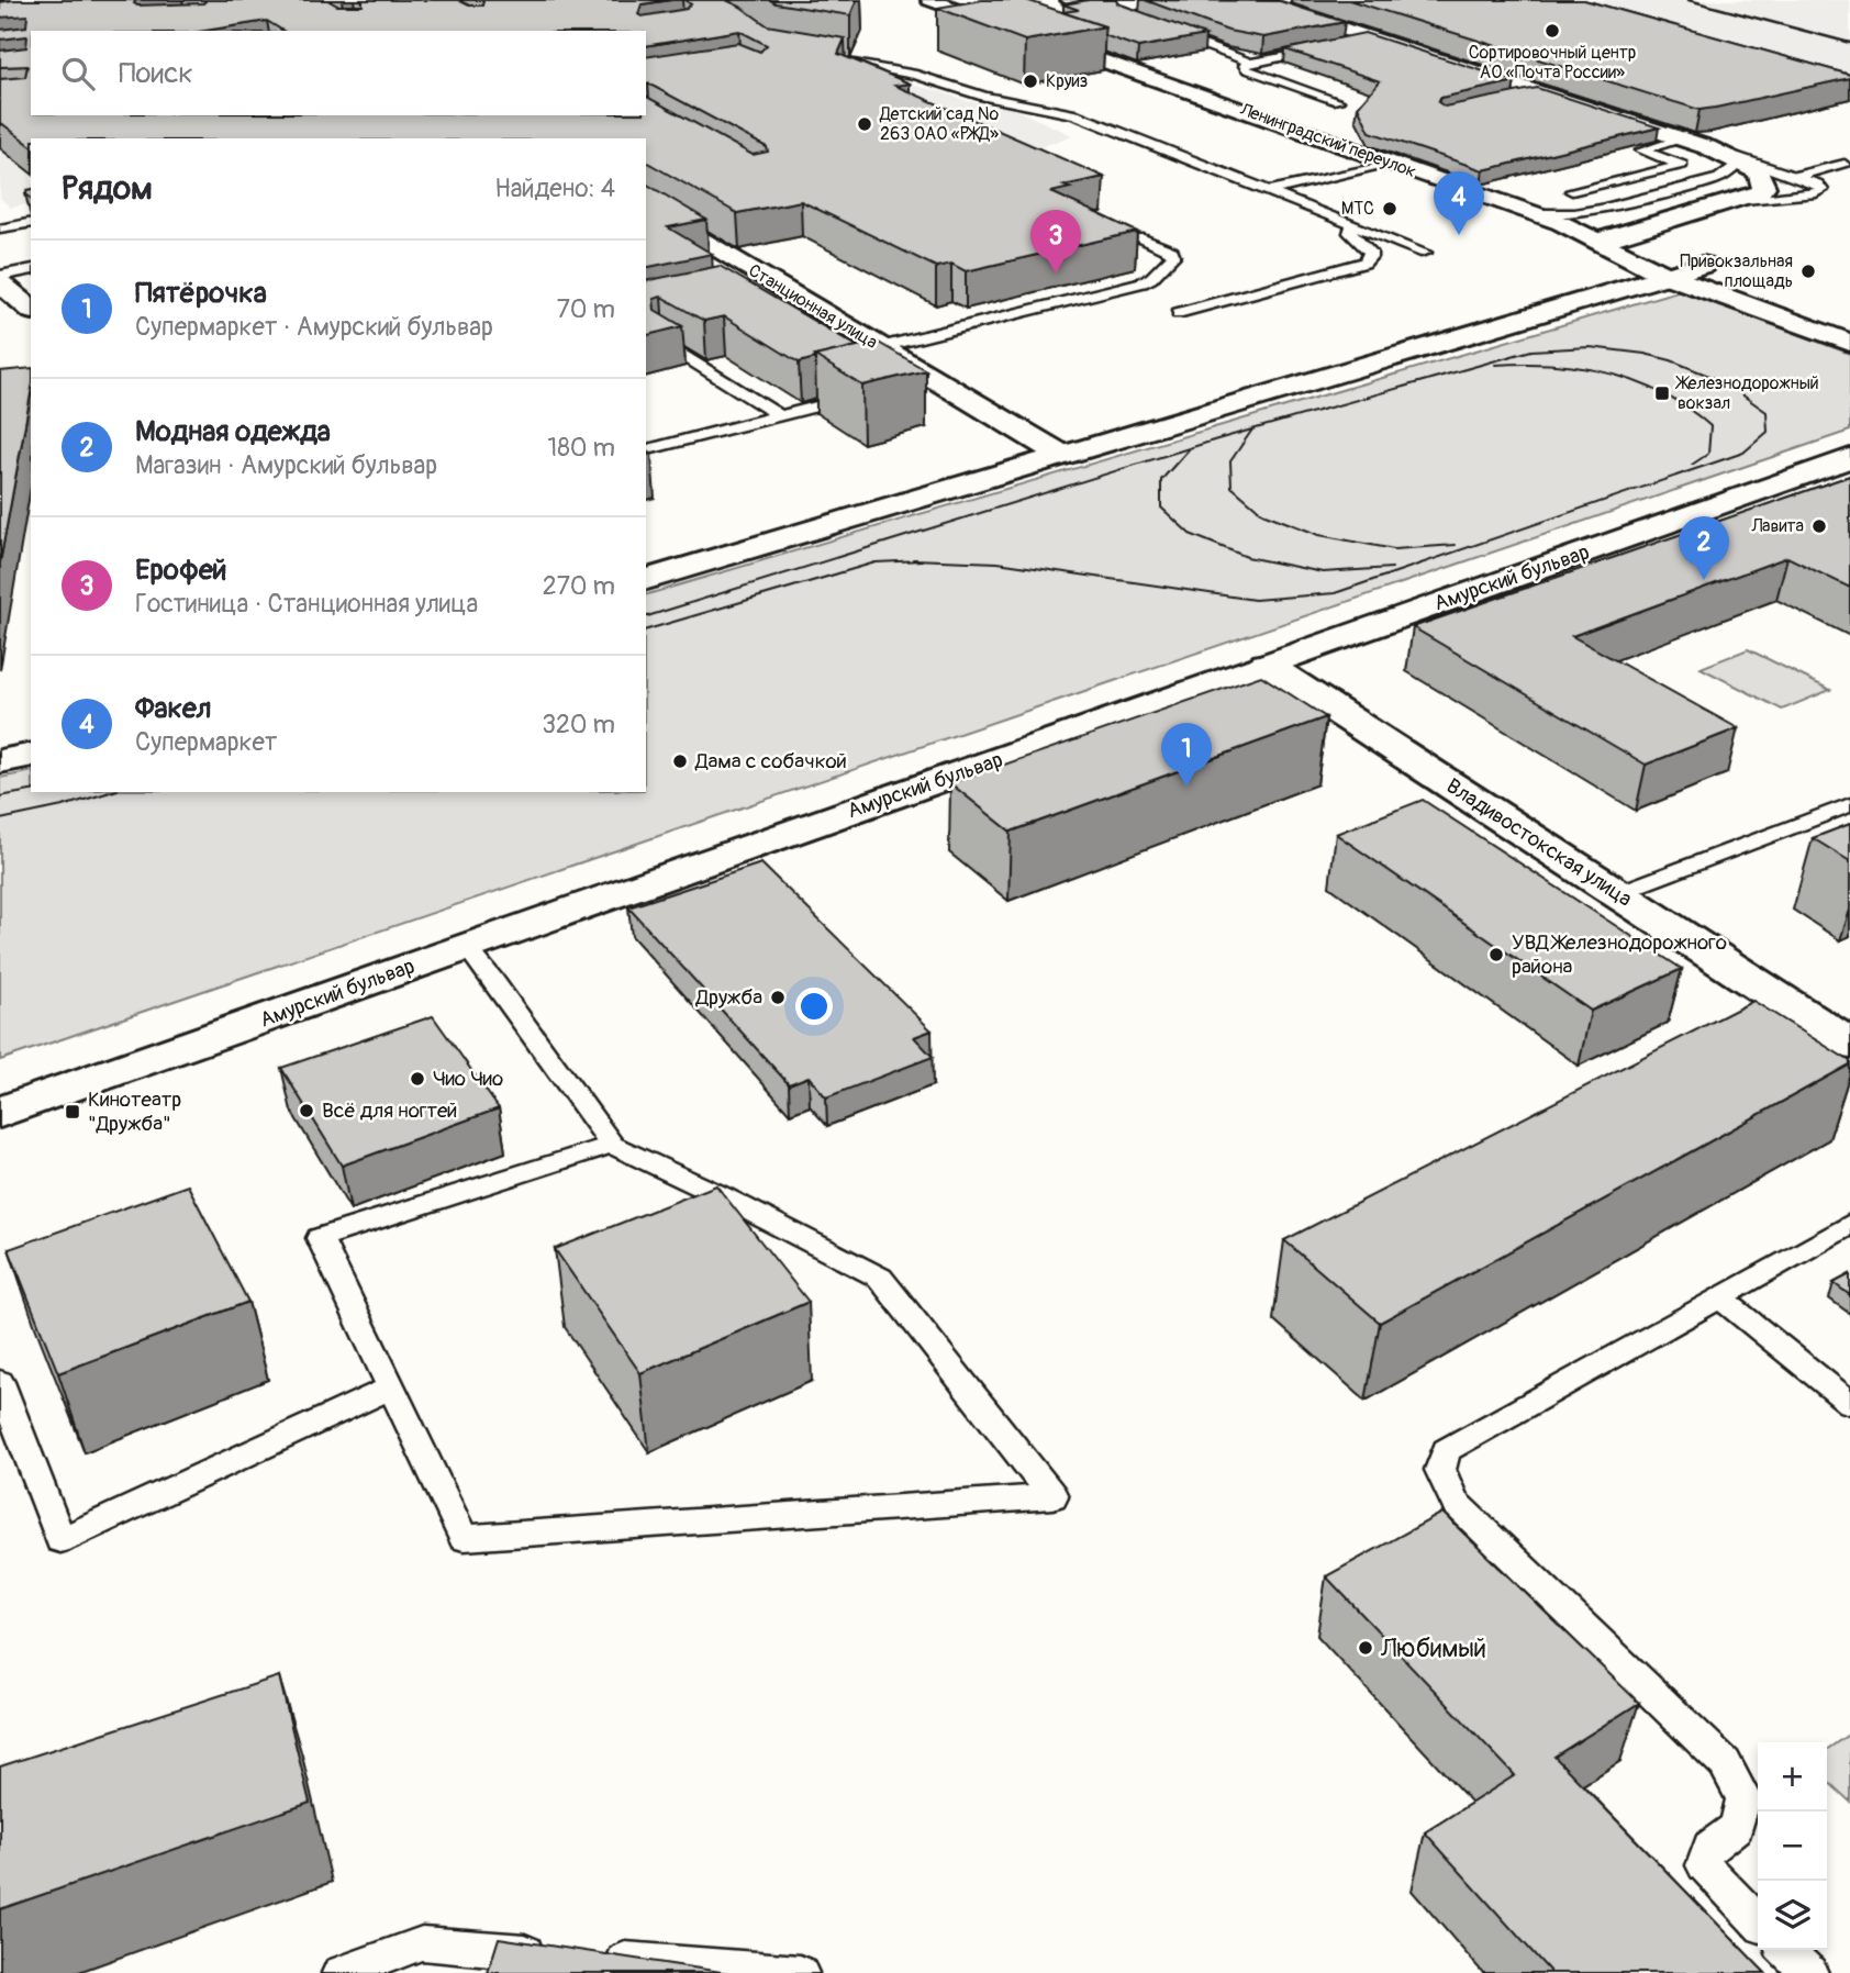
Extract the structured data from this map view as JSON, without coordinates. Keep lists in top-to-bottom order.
{
  "streets": {
    "street": [
      "Ленинградский переулок",
      "Станционная улица",
      "Амурский бульвар",
      "Владивостокская улица"
    ]
  },
  "crossings": [
    ["Амурский бульвар", "Владивостокская улица"]
  ],
  "places": {
    "other": [
      "Сортировочный центр АО «Почта России»",
      "Круиз",
      "Детский сад № 263 ОАО «РЖД»",
      "МТС",
      "Привокзальная площадь",
      "Лавита",
      "Дама с собачкой",
      "УВД Железнодорожного района",
      "Дружба",
      "Чио Чио",
      "Всё для ногтей",
      "Любимый"
    ],
    "transit": ["Железнодорожный вокзал", "Кинотеатр \"Дружба\""]
  },
  "page": {
    "search": "Поиск",
    "heading": ["Рядом", "Найдено: 4"],
    "pins": [
      "4",
      "3",
      "2",
      "1"
    ],
    "list": [
      {
        "mark": "1",
        "name": "Пятёрочка",
        "note": "Супермаркет · Амурский бульвар",
        "value": "70 m"
      },
      {
        "mark": "2",
        "name": "Модная одежда",
        "note": "Магазин · Амурский бульвар",
        "value": "180 m"
      },
      {
        "mark": "3",
        "name": "Ерофей",
        "note": "Гостиница · Станционная улица",
        "value": "270 m"
      },
      {
        "mark": "4",
        "name": "Факел",
        "note": "Супермаркет",
        "value": "320 m"
      }
    ],
    "map_buttons": ["+", "−"]
  }
}
